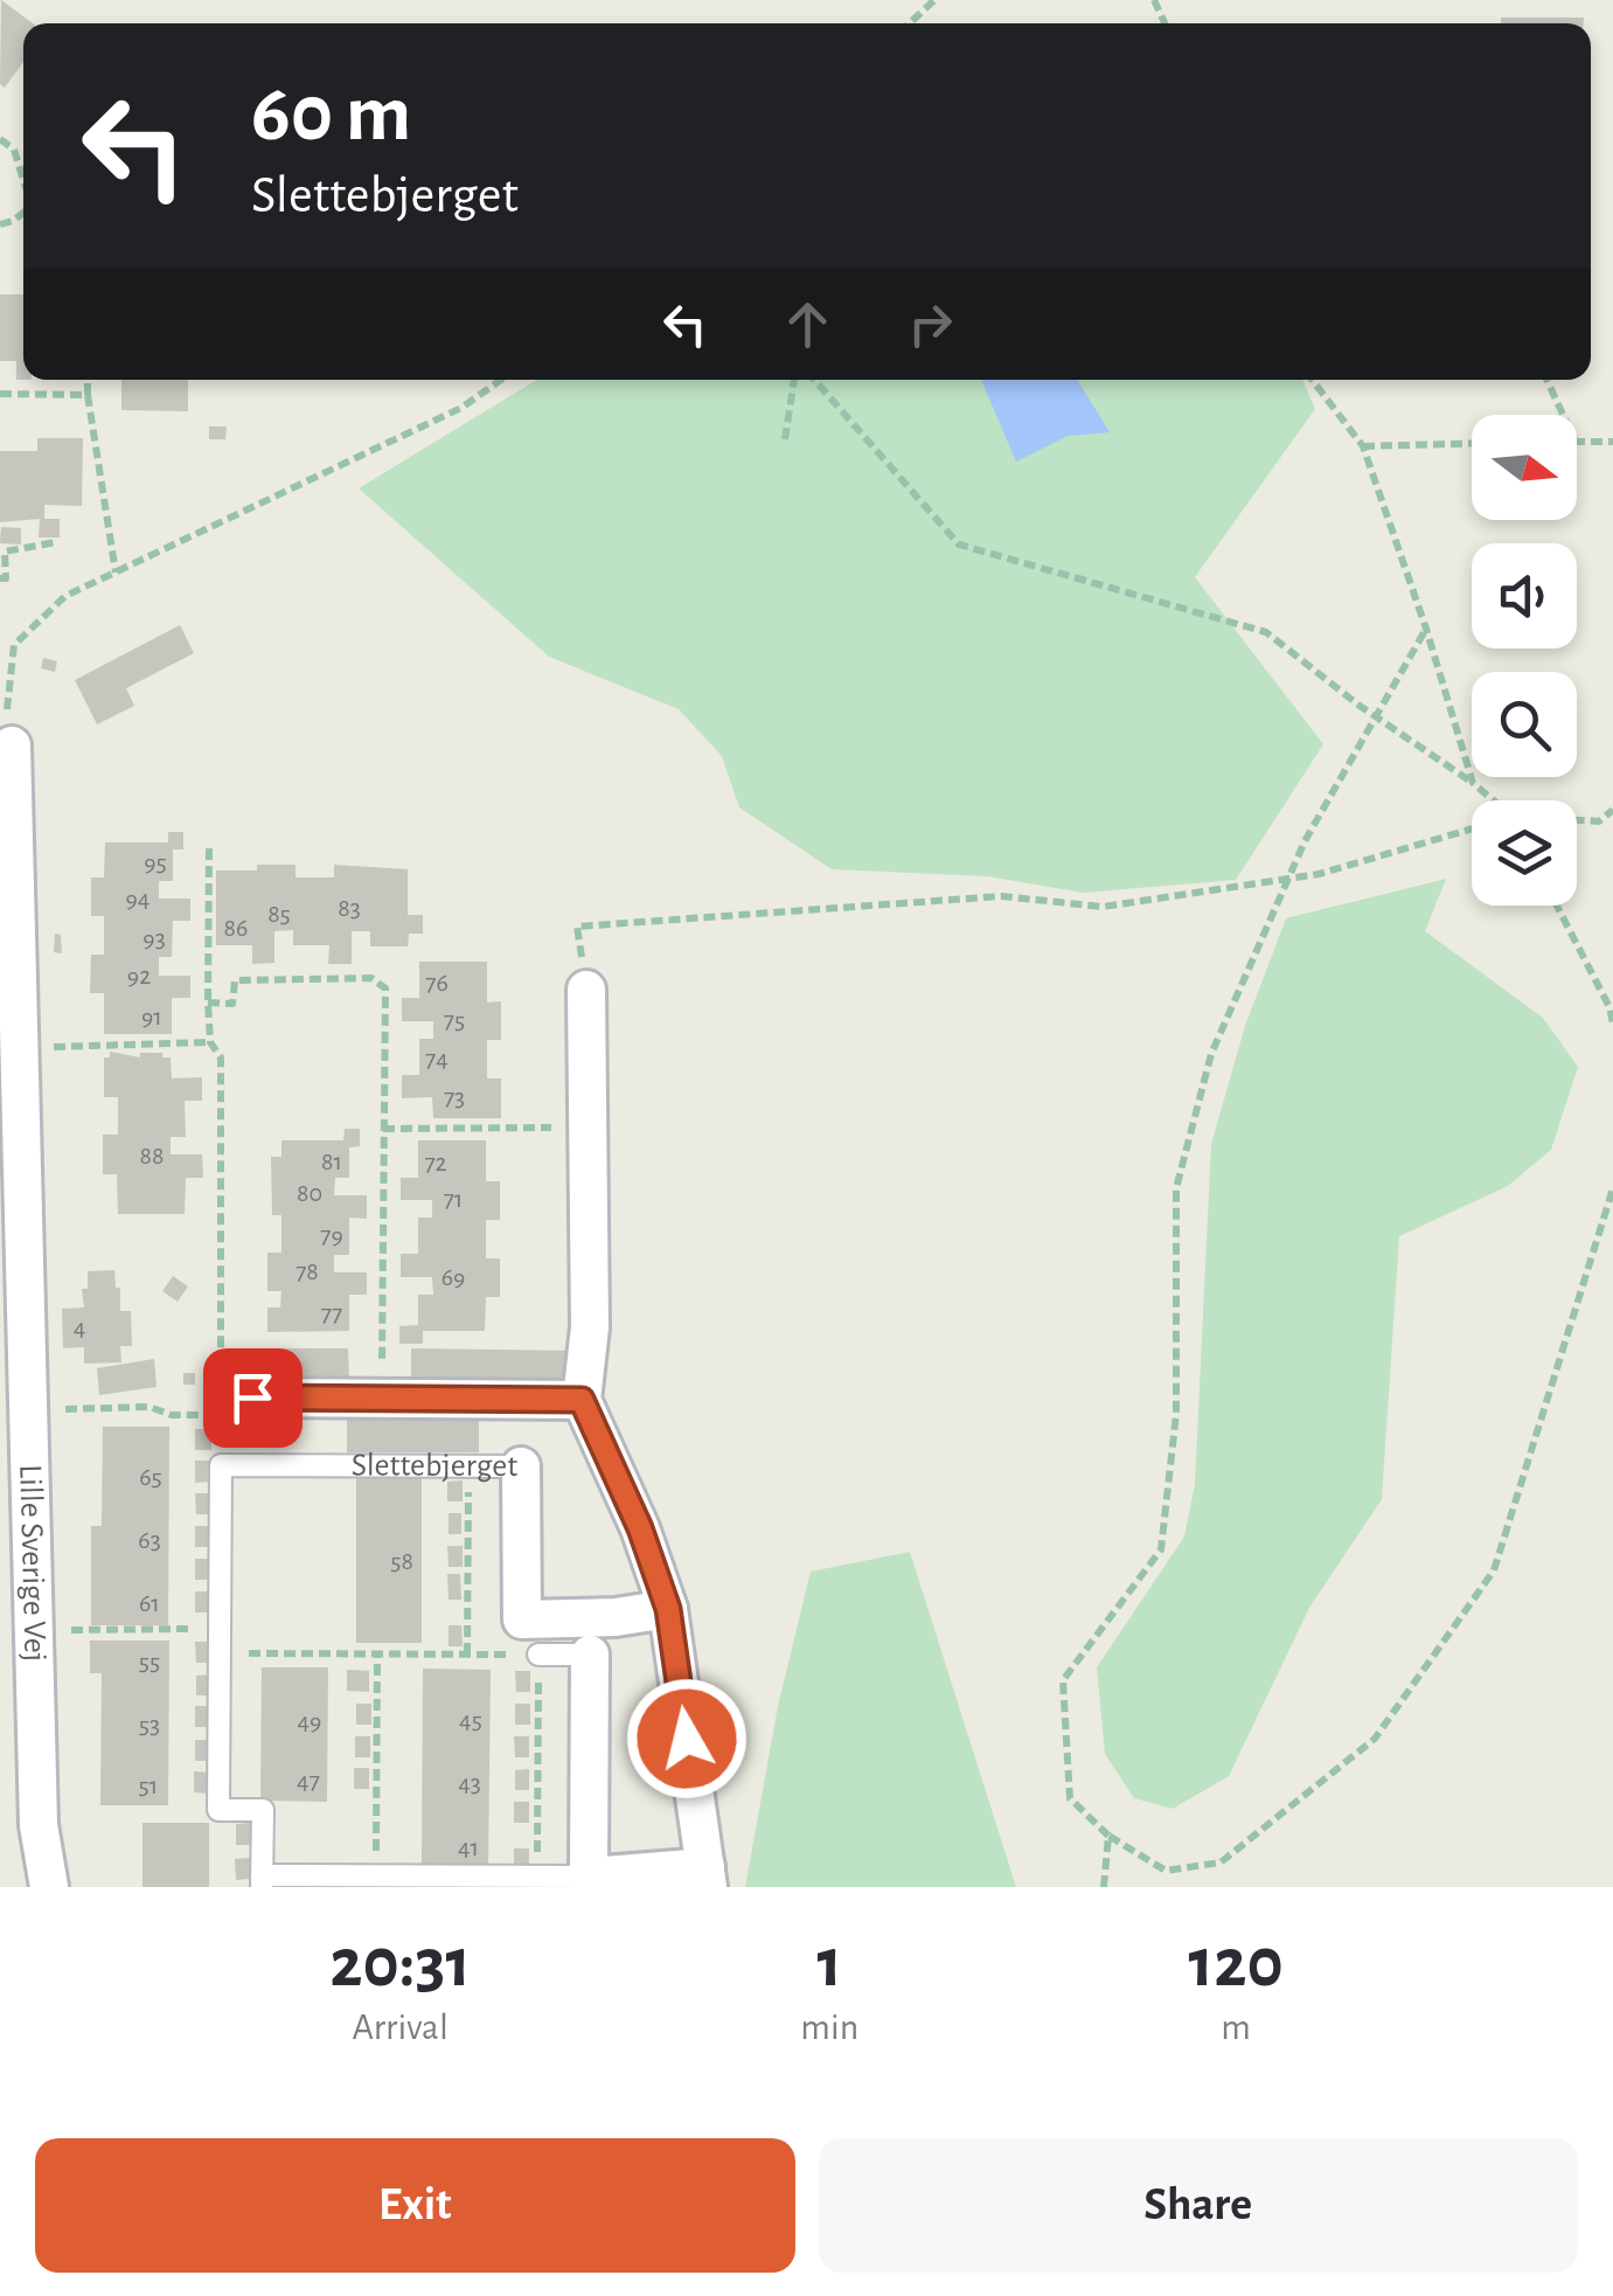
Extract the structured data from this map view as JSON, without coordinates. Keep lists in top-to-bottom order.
{
  "streets": {
    "street": ["Slettebjerget", "Lille Sverige Vej"]
  },
  "house_numbers": [
    "95",
    "94",
    "83",
    "85",
    "86",
    "93",
    "92",
    "76",
    "91",
    "75",
    "74",
    "73",
    "88",
    "81",
    "72",
    "80",
    "71",
    "79",
    "78",
    "69",
    "77",
    "4",
    "65",
    "63",
    "58",
    "61",
    "55",
    "45",
    "49",
    "53",
    "47",
    "43",
    "51",
    "41"
  ],
  "north": "right",
  "page": {
    "turn": ["60 m", "Slettebjerget"],
    "eta": [
      "20:31",
      "Arrival",
      "1",
      "min",
      "120",
      "m"
    ],
    "buttons": ["Exit", "Share"]
  }
}
